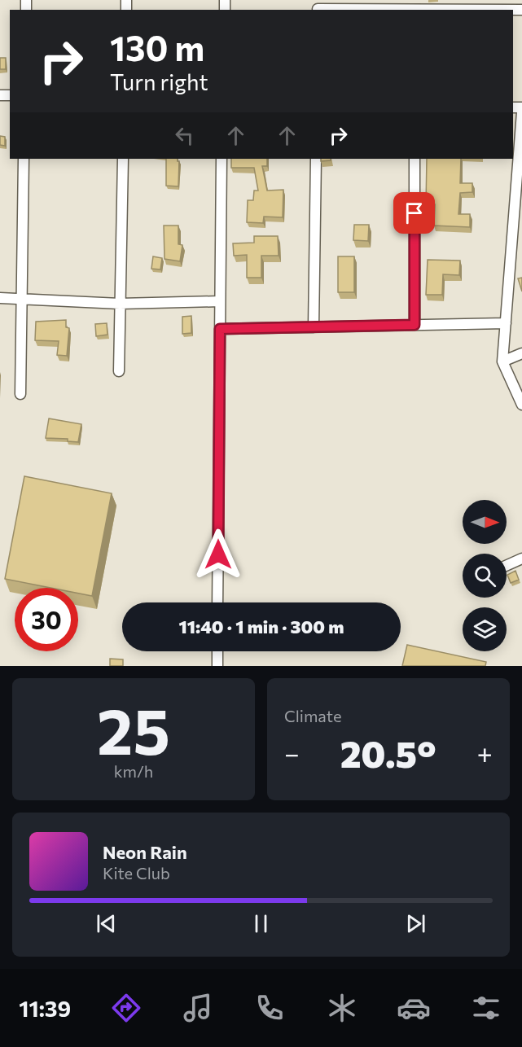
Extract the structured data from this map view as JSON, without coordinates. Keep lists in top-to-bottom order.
{
  "north": "right",
  "page": {
    "turn": ["130 m", "Turn right"],
    "limit": "30",
    "trip": "11:40 · 1 min · 300 m",
    "tile": [
      ["25", "km/h"],
      "Climate"
    ],
    "heat": ["−", "20.5°", "+"],
    "song": ["Neon Rain", "Kite Club"],
    "tabs": "11:39"
  }
}
